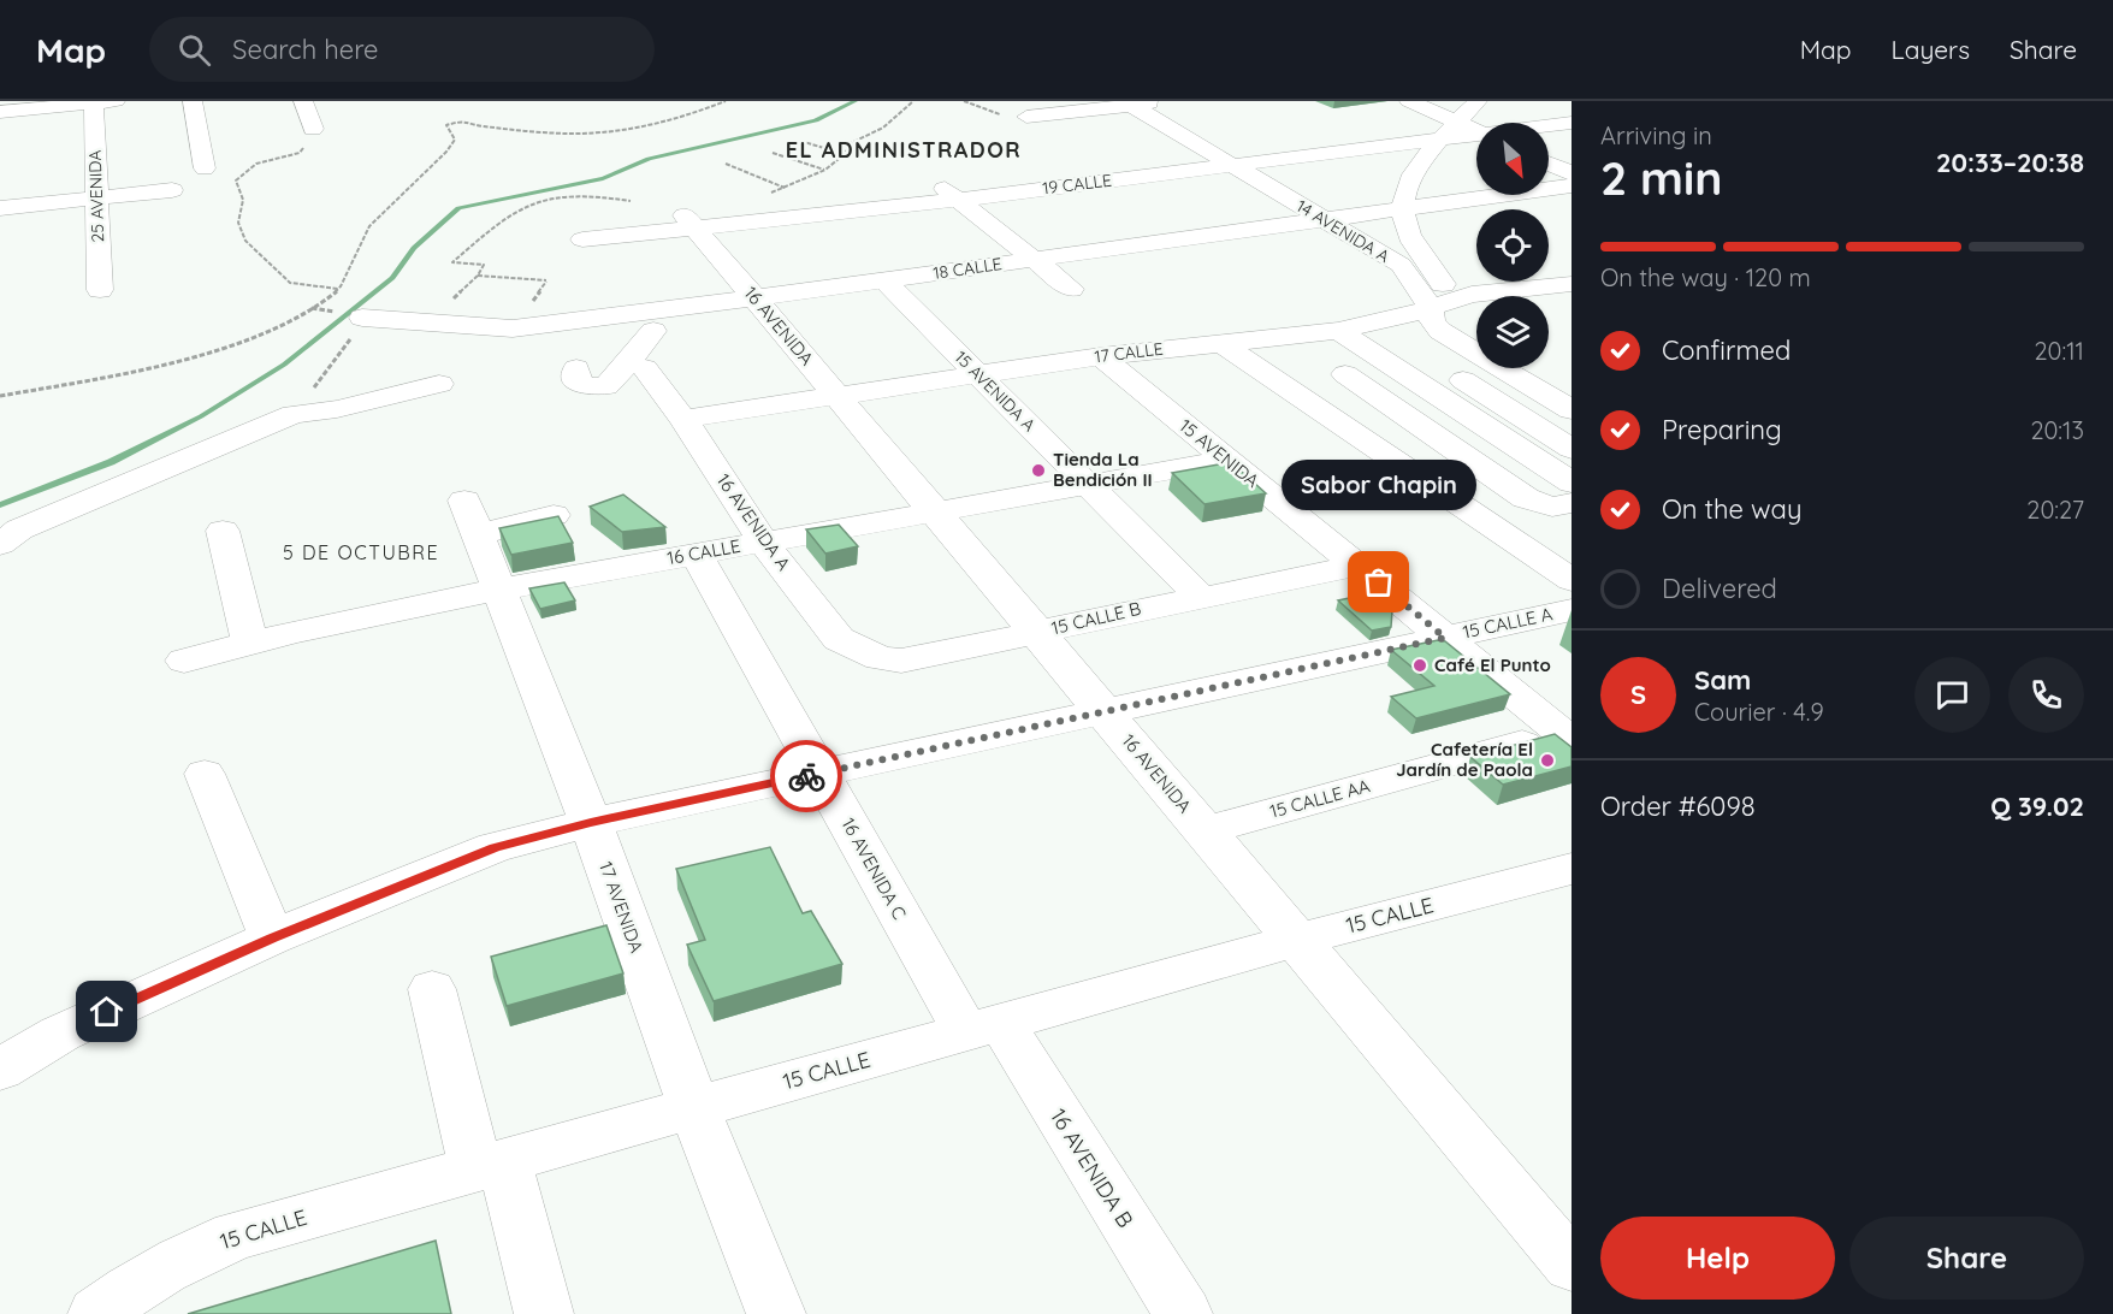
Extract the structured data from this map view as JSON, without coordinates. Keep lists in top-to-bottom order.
{
  "streets": {
    "street": [
      "19 CALLE",
      "25 AVENIDA",
      "14 AVENIDA A",
      "18 CALLE",
      "16 AVENIDA",
      "17 CALLE",
      "15 AVENIDA A",
      "15 AVENIDA",
      "16 AVENIDA A",
      "16 CALLE",
      "15 CALLE B",
      "15 CALLE A",
      "15 CALLE AA",
      "16 AVENIDA C",
      "17 AVENIDA",
      "15 CALLE",
      "16 AVENIDA B"
    ]
  },
  "crossings": [
    ["19 CALLE", "14 AVENIDA A"],
    ["19 CALLE", "16 AVENIDA"],
    ["14 AVENIDA A", "18 CALLE"],
    ["14 AVENIDA A", "17 CALLE"],
    ["18 CALLE", "16 AVENIDA"],
    ["18 CALLE", "15 AVENIDA A"],
    ["16 AVENIDA", "17 CALLE"],
    ["16 AVENIDA", "16 CALLE"],
    ["16 AVENIDA", "15 CALLE B"],
    ["16 AVENIDA", "15 CALLE A"],
    ["16 AVENIDA", "15 CALLE AA"],
    ["16 AVENIDA", "15 CALLE"],
    ["17 CALLE", "15 AVENIDA A"],
    ["17 CALLE", "15 AVENIDA"],
    ["17 CALLE", "16 AVENIDA A"],
    ["15 AVENIDA A", "16 CALLE"],
    ["15 AVENIDA A", "15 CALLE B"],
    ["15 AVENIDA", "16 CALLE"],
    ["15 AVENIDA", "15 CALLE B"],
    ["15 AVENIDA", "15 CALLE A"],
    ["15 AVENIDA", "15 CALLE AA"],
    ["16 AVENIDA A", "16 CALLE"],
    ["16 AVENIDA A", "15 CALLE B"],
    ["16 CALLE", "16 AVENIDA C"],
    ["16 CALLE", "17 AVENIDA"],
    ["15 CALLE A", "16 AVENIDA C"],
    ["15 CALLE A", "17 AVENIDA"],
    ["16 AVENIDA C", "15 CALLE"],
    ["16 AVENIDA C", "16 AVENIDA B"],
    ["17 AVENIDA", "15 CALLE"],
    ["15 CALLE", "16 AVENIDA B"]
  ],
  "districts": ["EL ADMINISTRADOR", "5 DE OCTUBRE"],
  "places": [
    "Tienda La Bendición II",
    "Sabor Chapin",
    "Café El Punto",
    "Cafetería El Jardín de Paola"
  ],
  "north": "bottom right",
  "page": {
    "header": "Map",
    "search": "Search here",
    "nav": ["Map", "Layers", "Share"],
    "heading": ["2 min", "Arriving in", "20:33–20:38"],
    "panel": [
      "Sam",
      "Courier · 4.9",
      "Order #6098",
      "Q 39.02"
    ],
    "bar": "On the way · 120 m",
    "list": [
      ["Confirmed", "20:11"],
      ["Preparing", "20:13"],
      ["On the way", "20:27"],
      "Delivered"
    ],
    "bubble": "Sabor Chapin",
    "round": "S",
    "buttons": ["Help", "Share"]
  }
}
